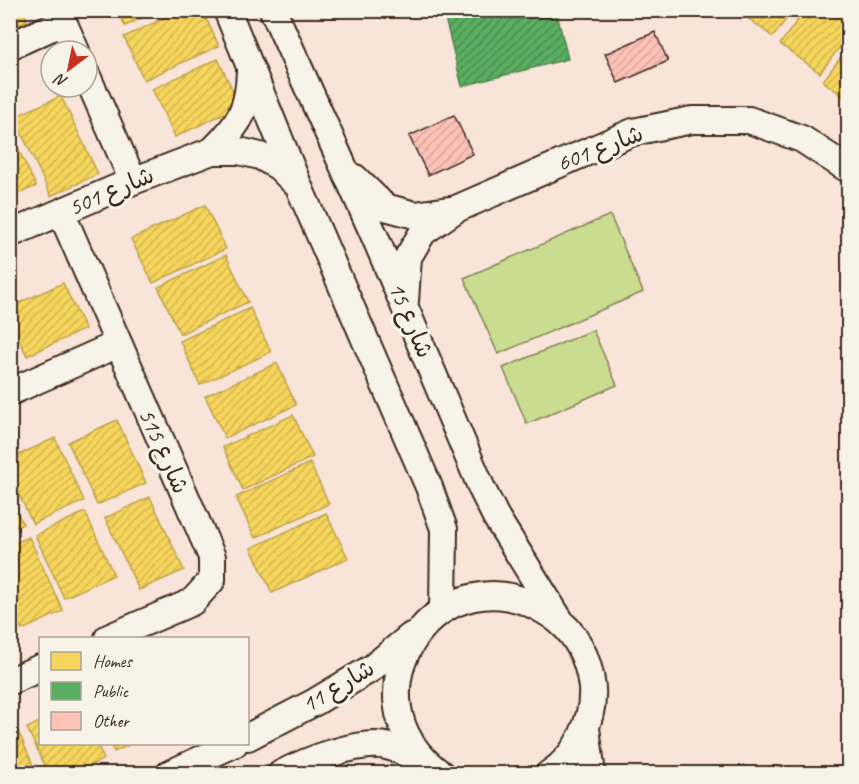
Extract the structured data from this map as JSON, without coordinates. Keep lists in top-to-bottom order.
{
  "streets": {
    "street": [
      "شارع 601",
      "شارع 501",
      "شارع 15",
      "شارع 515",
      "شارع 11"
    ]
  },
  "crossings": [
    ["شارع 601", "شارع 15"],
    ["شارع 501", "شارع 15"],
    ["شارع 501", "شارع 515"],
    ["شارع 15", "شارع 11"]
  ],
  "legend": ["Homes", "Public", "Other"],
  "north": "bottom left"
}
